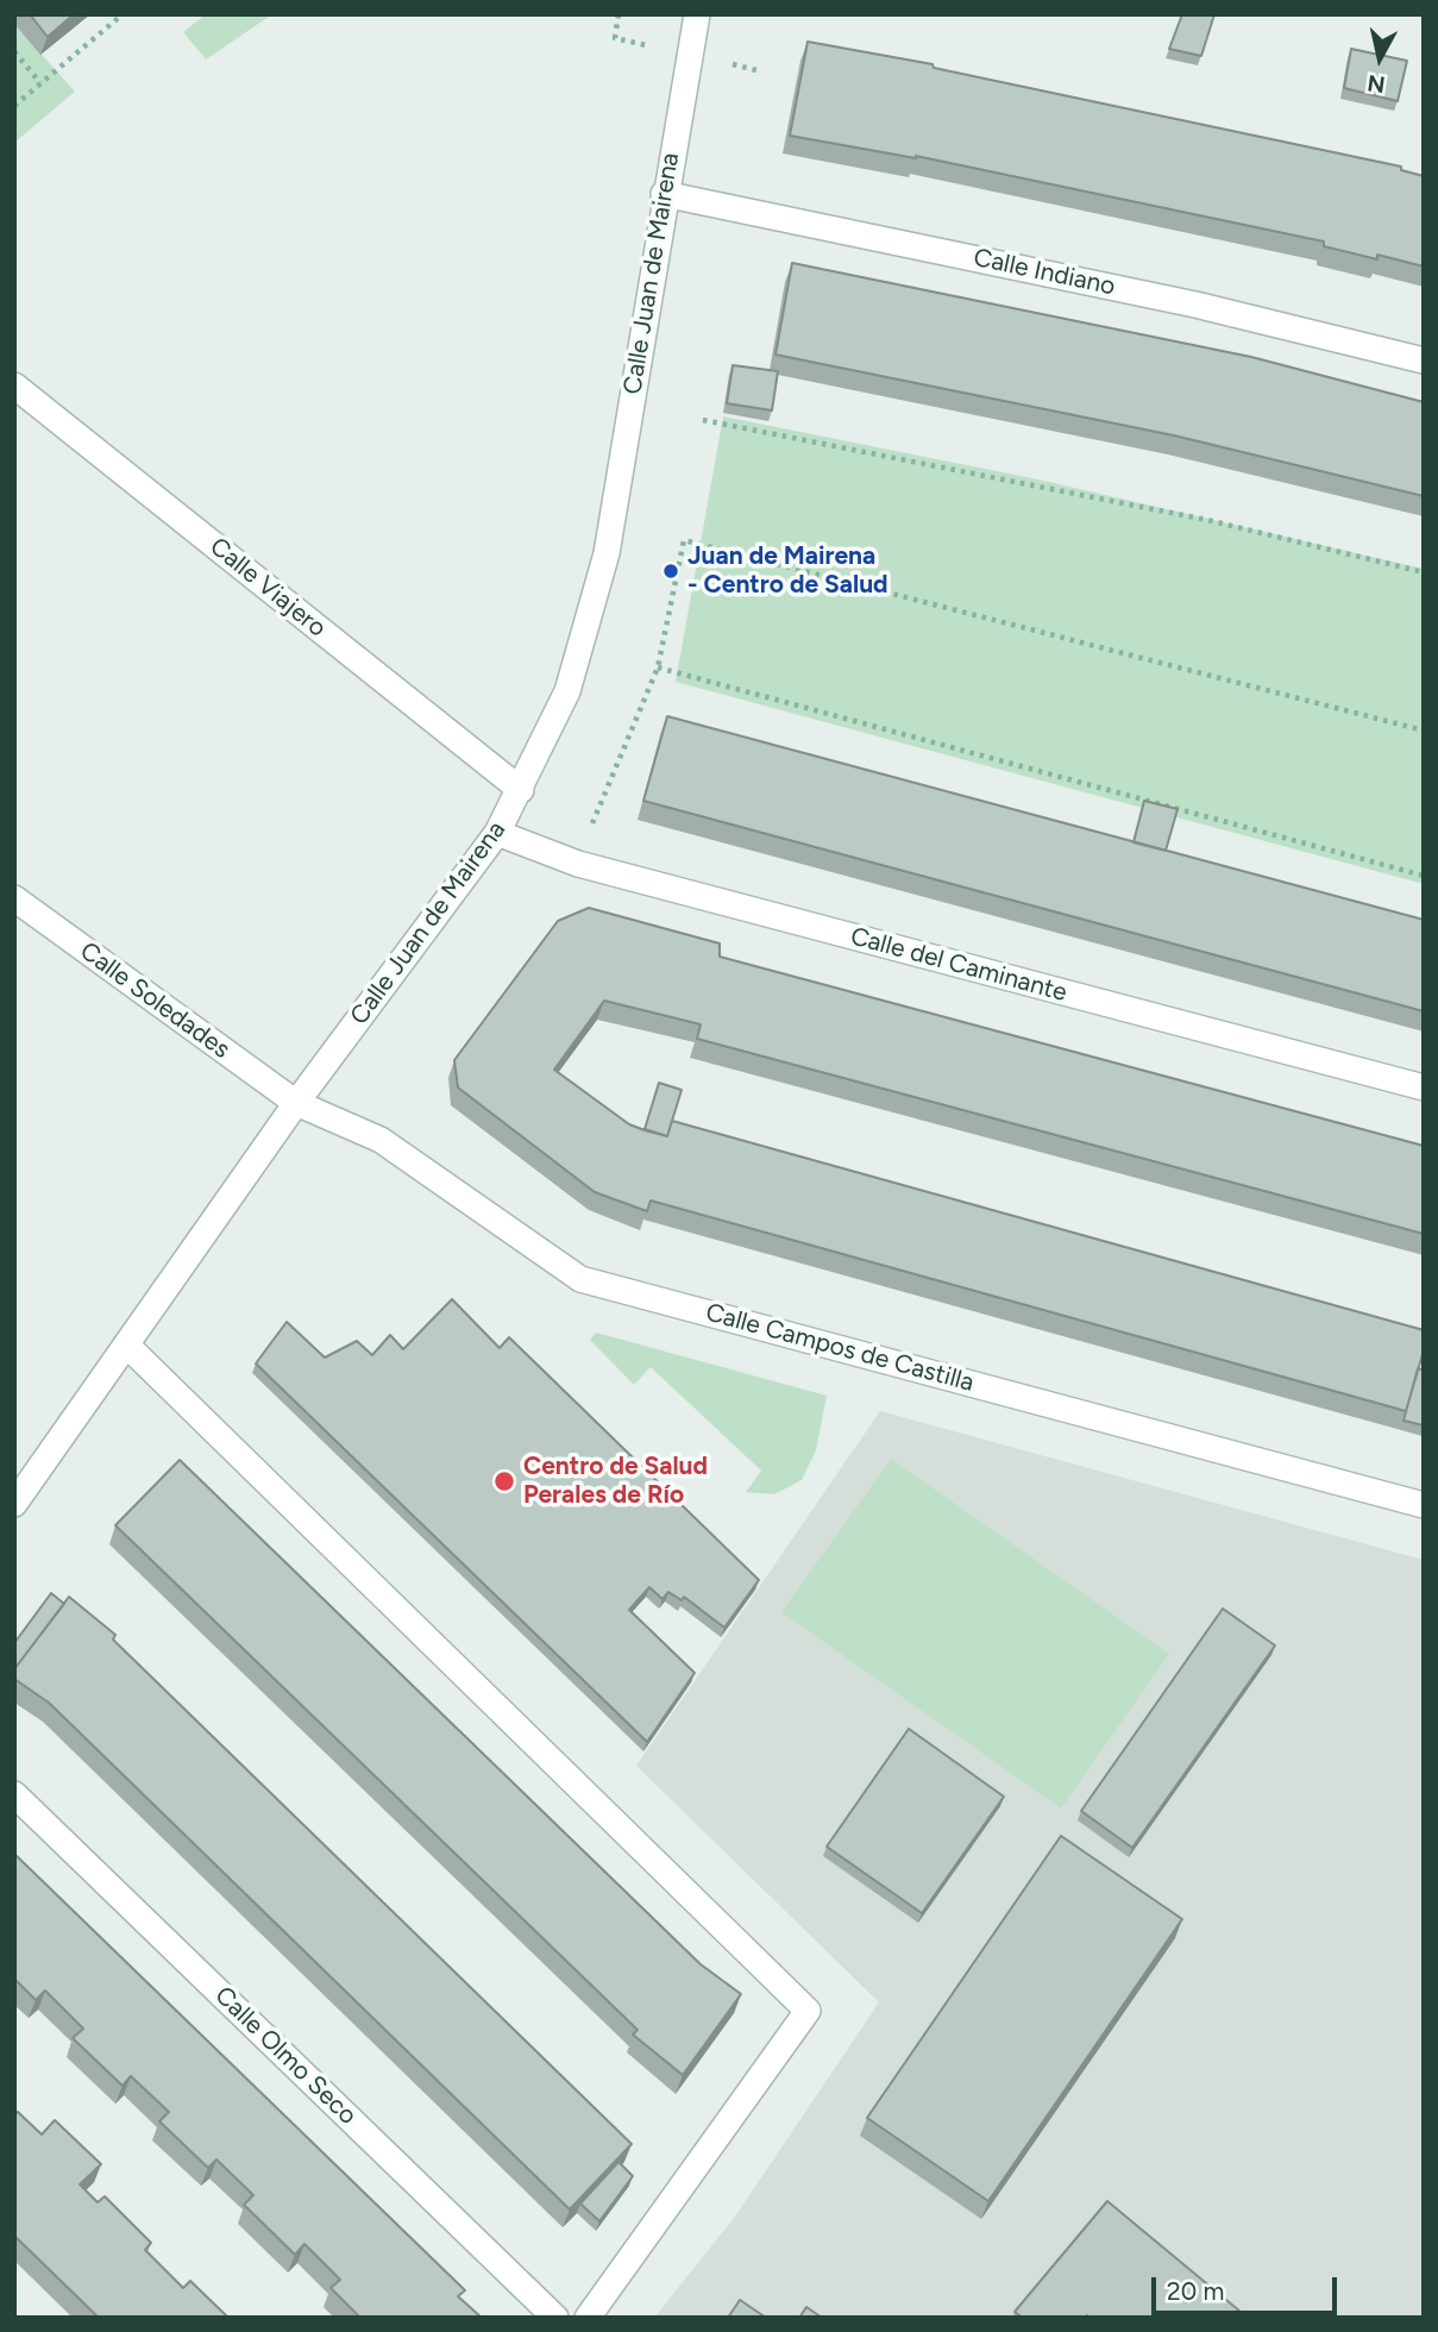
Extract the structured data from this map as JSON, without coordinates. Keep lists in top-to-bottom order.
{
  "streets": {
    "street": [
      "Calle Indiano",
      "Calle Juan de Mairena",
      "Calle Viajero",
      "Calle del Caminante",
      "Calle Soledades",
      "Calle Campos de Castilla",
      "Calle Olmo Seco"
    ]
  },
  "crossings": [
    ["Calle Indiano", "Calle Juan de Mairena"],
    ["Calle Juan de Mairena", "Calle Viajero"],
    ["Calle Juan de Mairena", "Calle del Caminante"],
    ["Calle Juan de Mairena", "Calle Soledades"],
    ["Calle Juan de Mairena", "Calle Campos de Castilla"],
    ["Calle Soledades", "Calle Campos de Castilla"]
  ],
  "places": ["Juan de Mairena - Centro de Salud", "Centro de Salud Perales de Río"],
  "scale_bar": "20 m",
  "north": "bottom"
}
